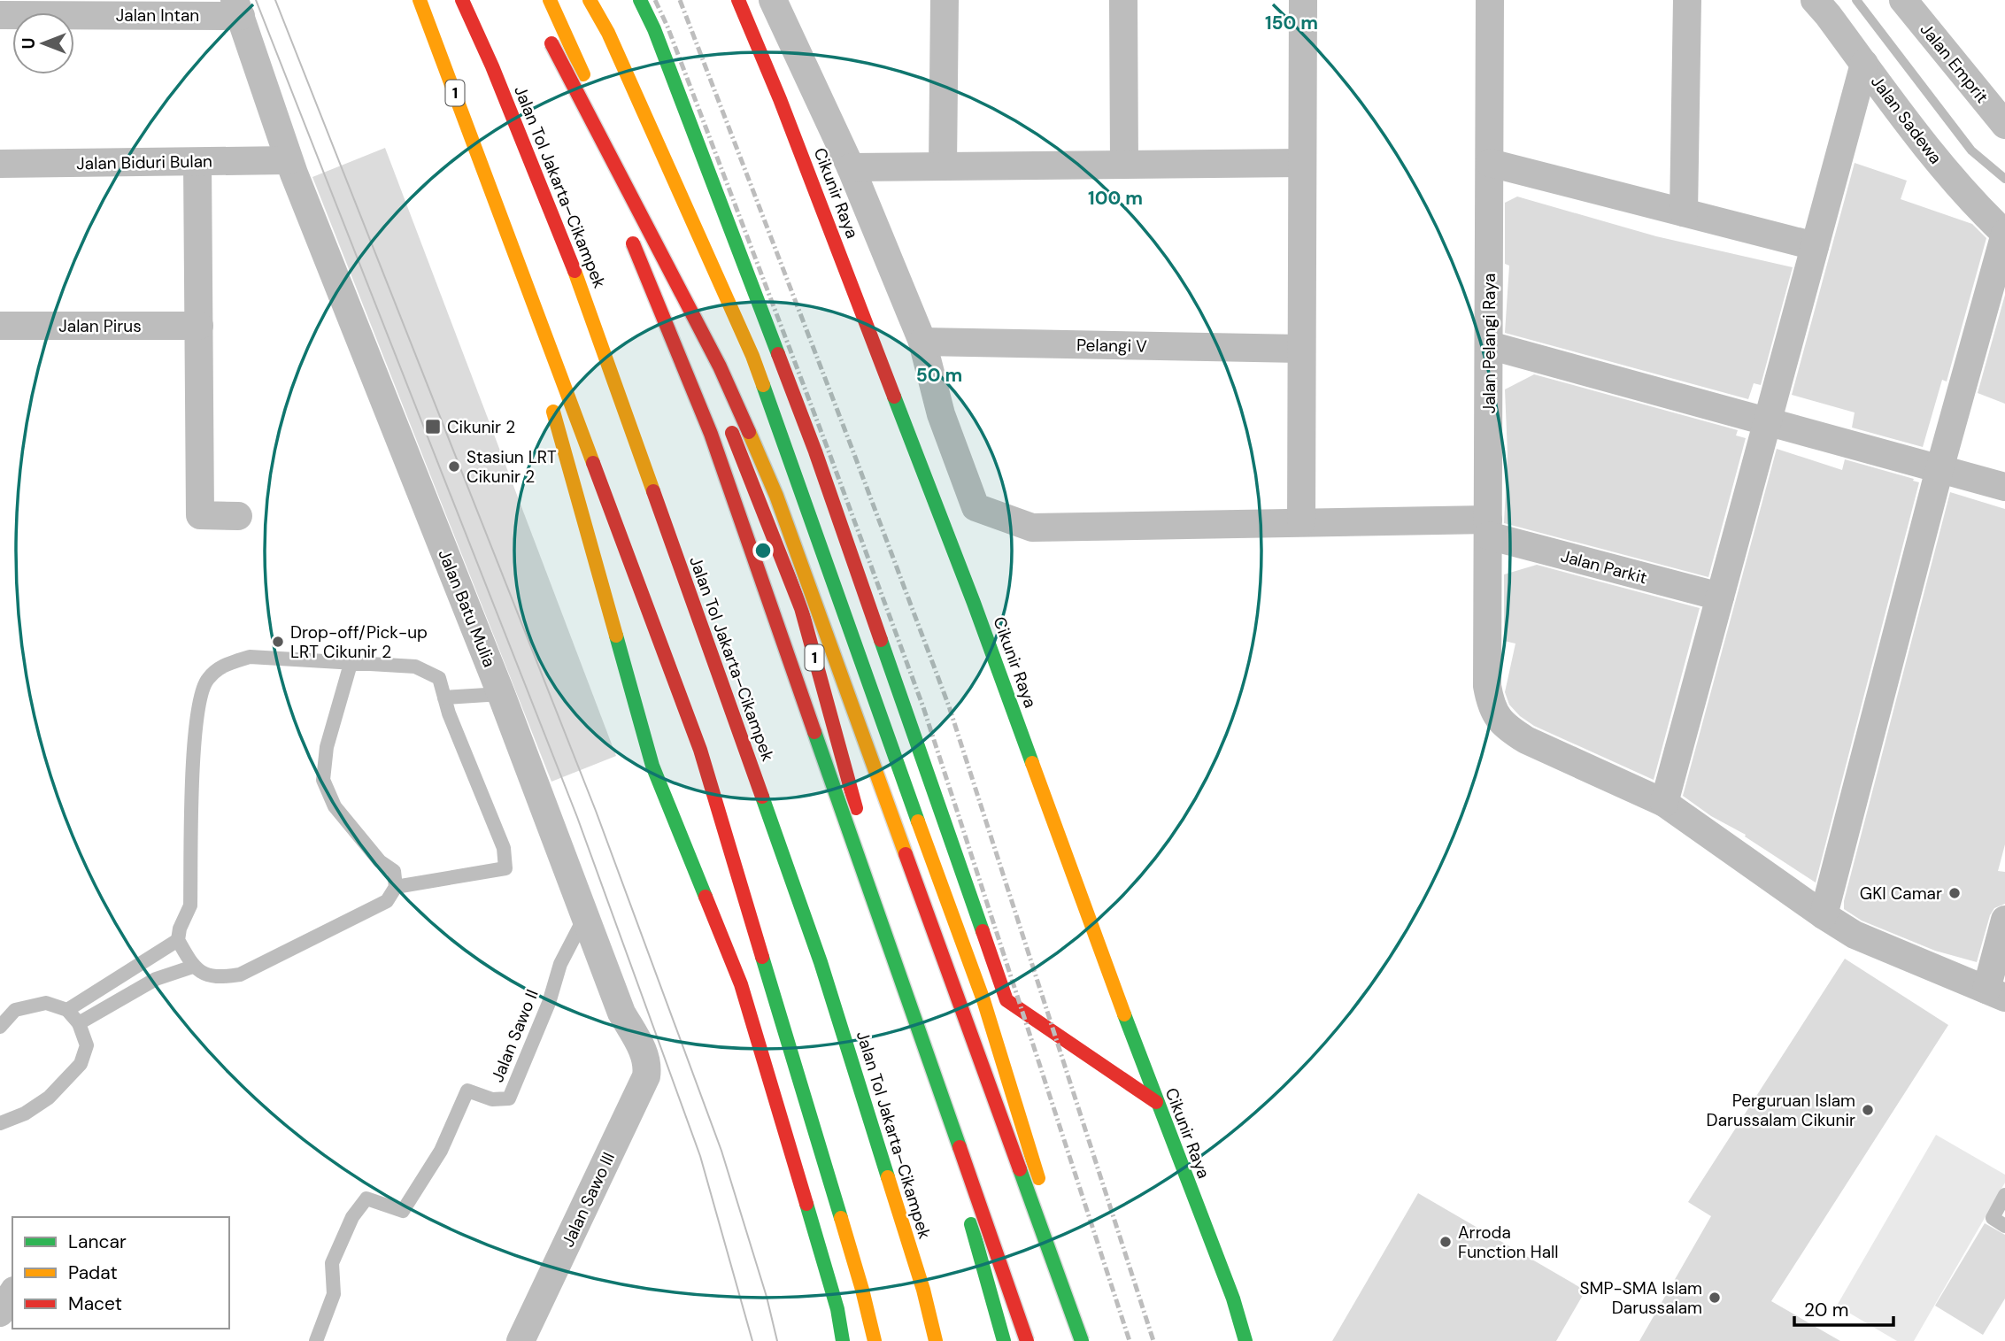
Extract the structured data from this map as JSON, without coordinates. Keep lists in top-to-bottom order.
{
  "streets": {
    "main road": ["1", "Jalan Tol Jakarta–Cikampek", "Cikunir Raya"],
    "street": [
      "Jalan Intan",
      "Jalan Emprit",
      "Jalan Sadewa",
      "Jalan Biduri Bulan",
      "Jalan Pirus",
      "Jalan Pelangi Raya",
      "Pelangi V",
      "Jalan Parkit",
      "Jalan Batu Mulia",
      "Jalan Sawo III"
    ],
    "lane": ["Jalan Sawo II"]
  },
  "crossings": [
    ["Jalan Intan", "Jalan Batu Mulia"],
    ["Jalan Biduri Bulan", "Jalan Batu Mulia"],
    ["Jalan Pelangi Raya", "Jalan Parkit"],
    ["Pelangi V", "Jalan Parkit"],
    ["Jalan Batu Mulia", "Jalan Sawo II"],
    ["Jalan Batu Mulia", "Jalan Sawo III"]
  ],
  "places": {
    "transit": ["Cikunir 2"],
    "other": [
      "Stasiun LRT Cikunir 2",
      "Drop-off/Pick-up LRT Cikunir 2",
      "GKI Camar",
      "Perguruan Islam Darussalam Cikunir",
      "Arroda Function Hall",
      "SMP-SMA Islam Darussalam"
    ]
  },
  "legend": ["Lancar", "Padat", "Macet"],
  "scale_bar": "20 m",
  "north": "left",
  "rings": ["150 m", "100 m", "50 m"]
}
